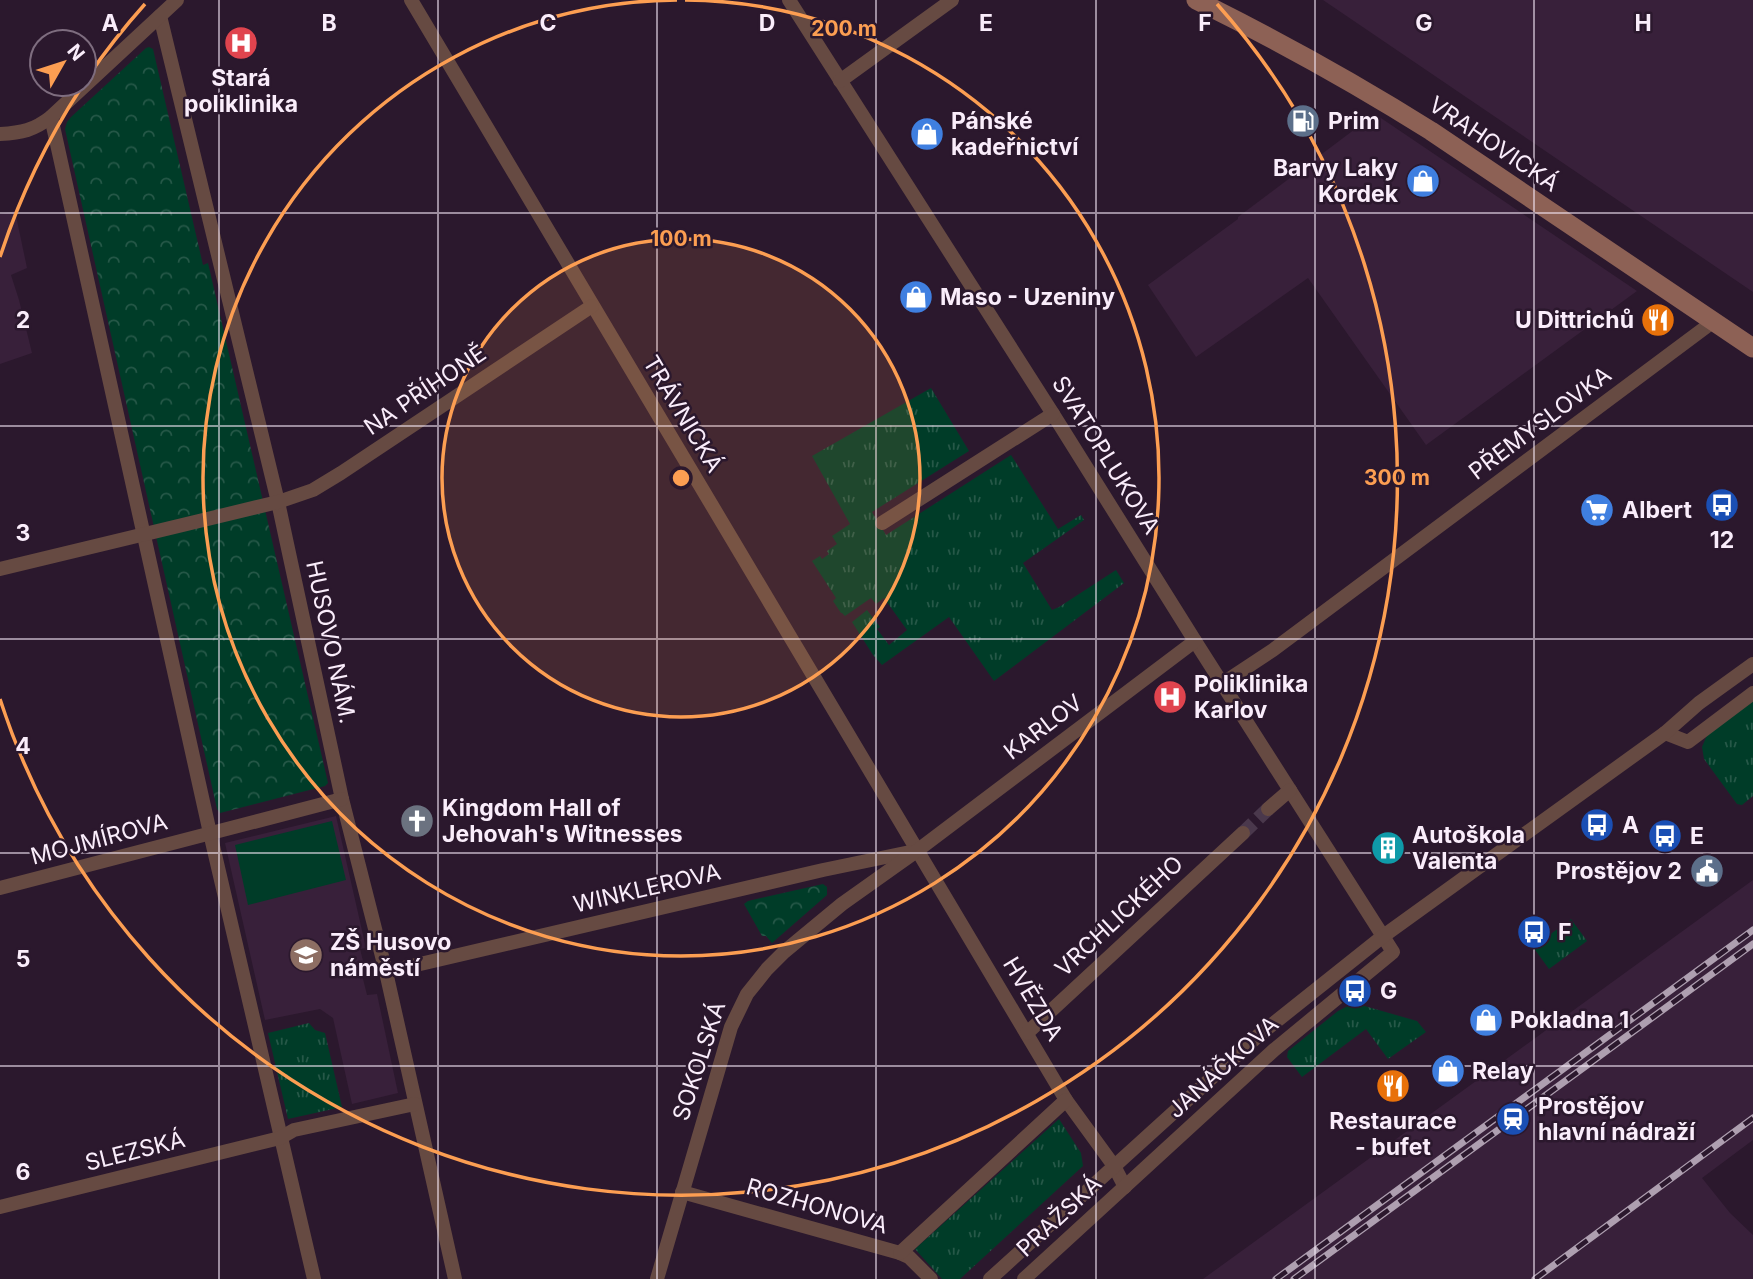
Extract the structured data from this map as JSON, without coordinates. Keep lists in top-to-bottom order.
{
  "streets": {
    "street": [
      "VRAHOVICKÁ",
      "NA PŘÍHONĚ",
      "TRÁVNICKÁ",
      "PŘEMYSLOVKA",
      "SVATOPLUKOVA",
      "HUSOVO NÁM.",
      "KARLOV",
      "MOJMÍROVA",
      "WINKLEROVA",
      "VRCHLICKÉHO",
      "HVĚZDA",
      "SOKOLSKÁ",
      "JANÁČKOVA",
      "SLEZSKÁ",
      "ROZHONOVA",
      "PRAŽSKÁ"
    ]
  },
  "crossings": [
    ["VRAHOVICKÁ", "PŘEMYSLOVKA"],
    ["NA PŘÍHONĚ", "TRÁVNICKÁ"],
    ["NA PŘÍHONĚ", "HUSOVO NÁM."],
    ["TRÁVNICKÁ", "KARLOV"],
    ["TRÁVNICKÁ", "WINKLEROVA"],
    ["TRÁVNICKÁ", "HVĚZDA"],
    ["TRÁVNICKÁ", "SOKOLSKÁ"],
    ["PŘEMYSLOVKA", "SVATOPLUKOVA"],
    ["SVATOPLUKOVA", "KARLOV"],
    ["SVATOPLUKOVA", "JANÁČKOVA"],
    ["HUSOVO NÁM.", "MOJMÍROVA"],
    ["HUSOVO NÁM.", "WINKLEROVA"],
    ["HUSOVO NÁM.", "SLEZSKÁ"],
    ["KARLOV", "WINKLEROVA"],
    ["KARLOV", "HVĚZDA"],
    ["KARLOV", "SOKOLSKÁ"],
    ["WINKLEROVA", "HVĚZDA"],
    ["WINKLEROVA", "SOKOLSKÁ"],
    ["VRCHLICKÉHO", "HVĚZDA"],
    ["HVĚZDA", "SOKOLSKÁ"],
    ["HVĚZDA", "JANÁČKOVA"],
    ["HVĚZDA", "PRAŽSKÁ"],
    ["SOKOLSKÁ", "ROZHONOVA"],
    ["JANÁČKOVA", "PRAŽSKÁ"]
  ],
  "places": {
    "hospital": ["Stará poliklinika", "Poliklinika Karlov"],
    "fuel station": ["Prim"],
    "shop": [
      "Pánské kadeřnictví",
      "Barvy Laky Kordek",
      "Maso - Uzeniny",
      "Pokladna 1",
      "Relay"
    ],
    "restaurant": ["U Dittrichů", "Restaurace - bufet"],
    "bus stop": [
      "12",
      "A",
      "E",
      "F",
      "G"
    ],
    "supermarket": ["Albert"],
    "church": ["Kingdom Hall of Jehovah's Witnesses"],
    "building": ["Autoškola Valenta"],
    "public building": ["Prostějov 2"],
    "school or university": ["ZŠ Husovo náměstí"],
    "station": ["Prostějov hlavní nádraží"]
  },
  "north": "top right",
  "grid": {
    "columns": [
      "A",
      "B",
      "C",
      "D",
      "E",
      "F",
      "G",
      "H"
    ],
    "rows": [
      "2",
      "3",
      "4",
      "5",
      "6"
    ]
  },
  "rings": ["200 m", "100 m", "300 m"]
}
